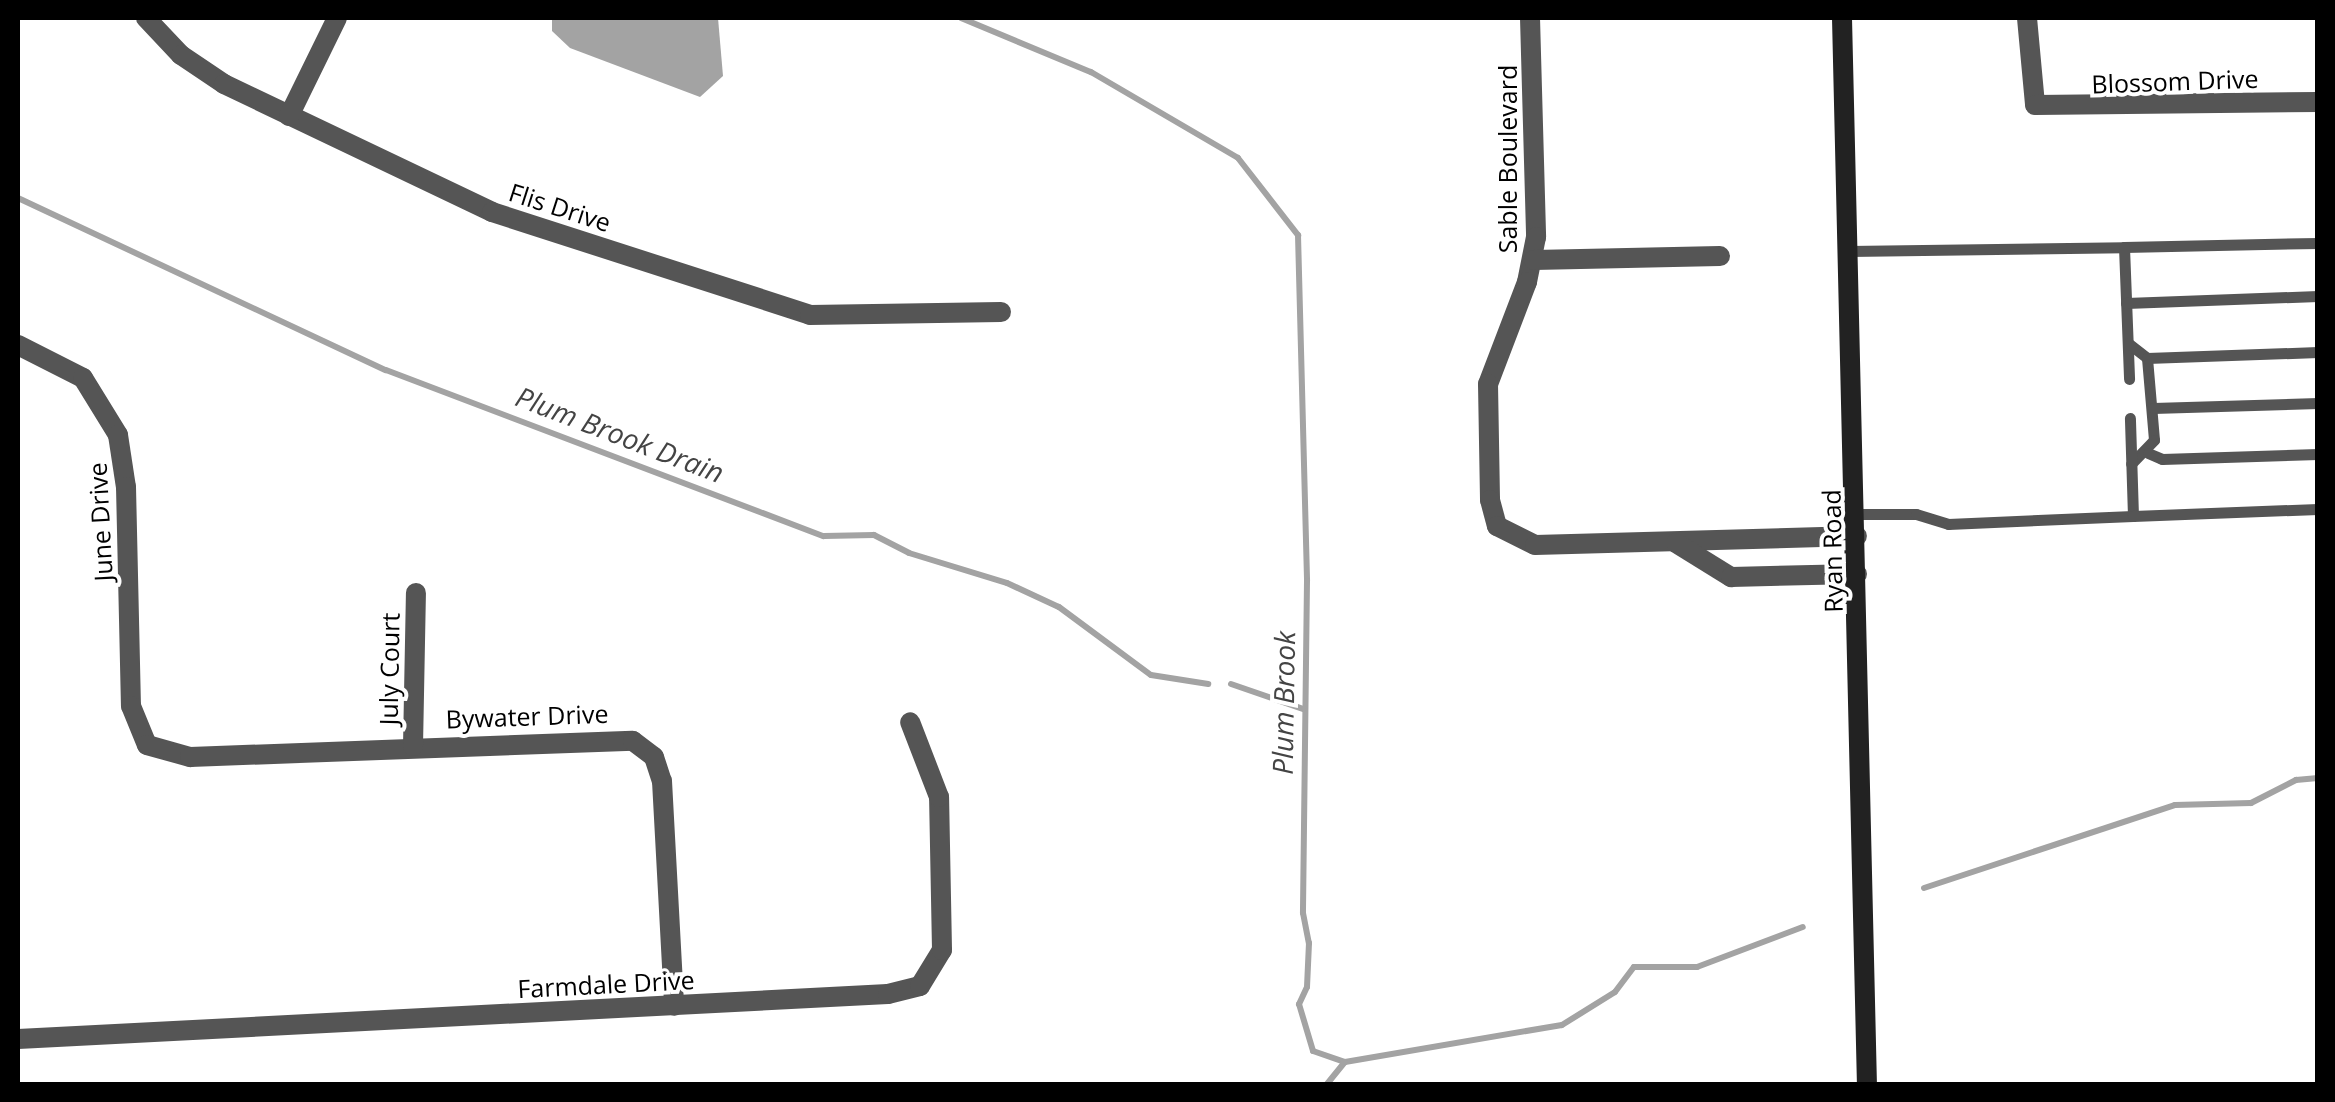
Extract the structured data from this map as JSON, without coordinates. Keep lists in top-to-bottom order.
{
  "streets": {
    "main road": ["Ryan Road"],
    "street": [
      "Blossom Drive",
      "Sable Boulevard",
      "Flis Drive",
      "June Drive",
      "July Court",
      "Bywater Drive",
      "Farmdale Drive"
    ]
  },
  "crossings": [
    ["Sable Boulevard", "Ryan Road"],
    ["June Drive", "Bywater Drive"],
    ["July Court", "Bywater Drive"],
    ["Bywater Drive", "Farmdale Drive"]
  ],
  "water": ["Plum Brook Drain", "Plum Brook"]
}
